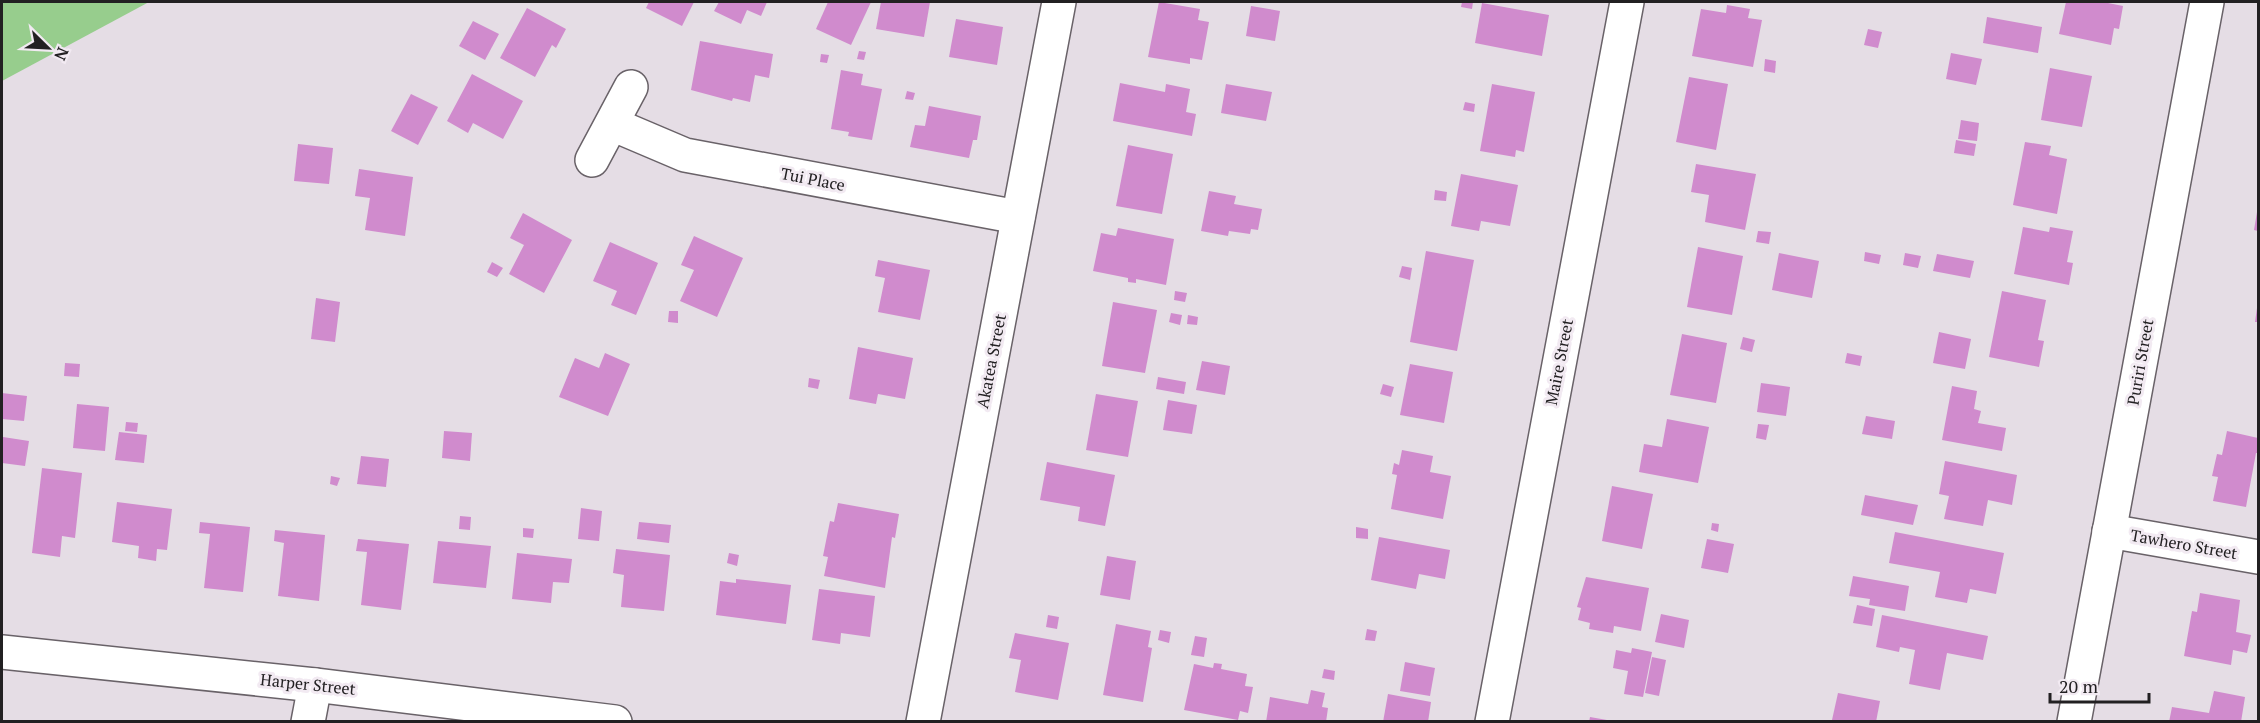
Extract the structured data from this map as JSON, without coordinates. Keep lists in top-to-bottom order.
{
  "streets": {
    "street": [
      "Tui Place",
      "Akatea Street",
      "Maire Street",
      "Puriri Street",
      "Tawhero Street",
      "Harper Street"
    ]
  },
  "crossings": [
    ["Tui Place", "Akatea Street"],
    ["Puriri Street", "Tawhero Street"]
  ],
  "scale_bar": "20 m",
  "north": "bottom right"
}
